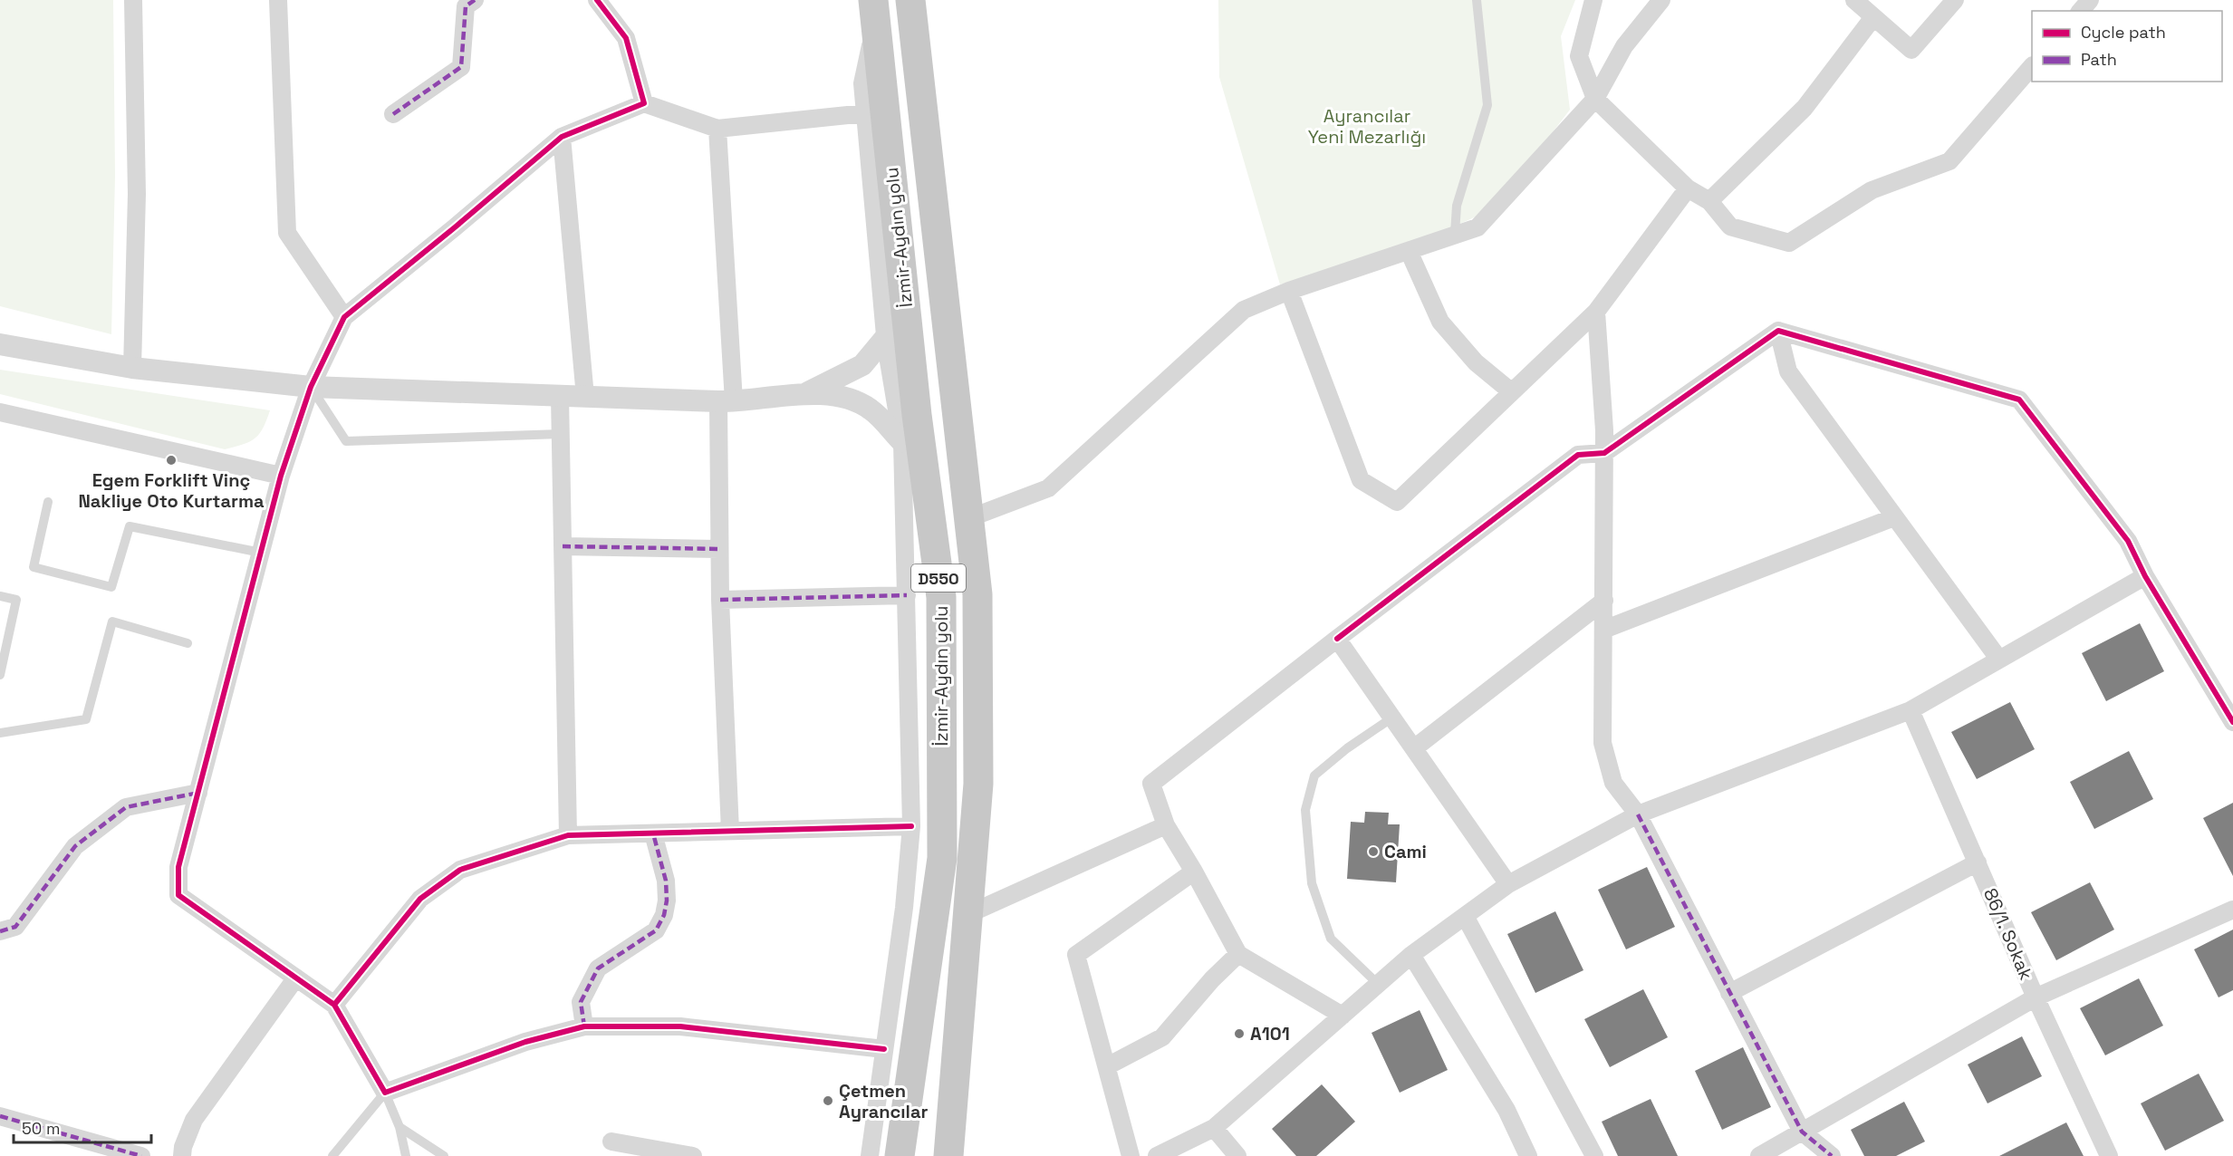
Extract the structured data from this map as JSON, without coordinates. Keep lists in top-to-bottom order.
{
  "streets": {
    "highway": ["İzmir-Aydın yolu", "D550"],
    "street": ["86/1. Sokak"]
  },
  "parks": ["Ayrancılar Yeni Mezarlığı"],
  "places": [
    "Egem Forklift Vinç Nakliye Oto Kurtarma",
    "Cami",
    "A101",
    "Çetmen Ayrancılar"
  ],
  "legend": ["Cycle path", "Path"],
  "scale_bar": "50 m"
}
